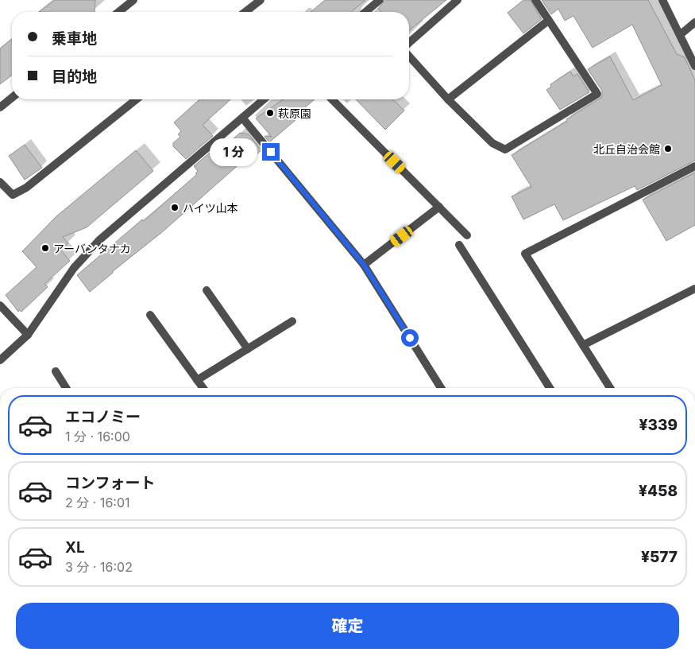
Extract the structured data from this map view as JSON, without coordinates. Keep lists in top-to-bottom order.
{
  "places": [
    "萩原園",
    "北丘自治会館",
    "ハイツ山本",
    "アーバンタナカ"
  ],
  "page": {
    "banner": ["乗車地", "目的地"],
    "bubble": "1 分",
    "list": [
      {
        "name": "エコノミー",
        "note": "1 分 · 16:00",
        "value": "¥339"
      },
      {
        "name": "コンフォート",
        "note": "2 分 · 16:01",
        "value": "¥458"
      },
      {
        "name": "XL",
        "note": "3 分 · 16:02",
        "value": "¥577"
      }
    ],
    "buttons": "確定"
  }
}
